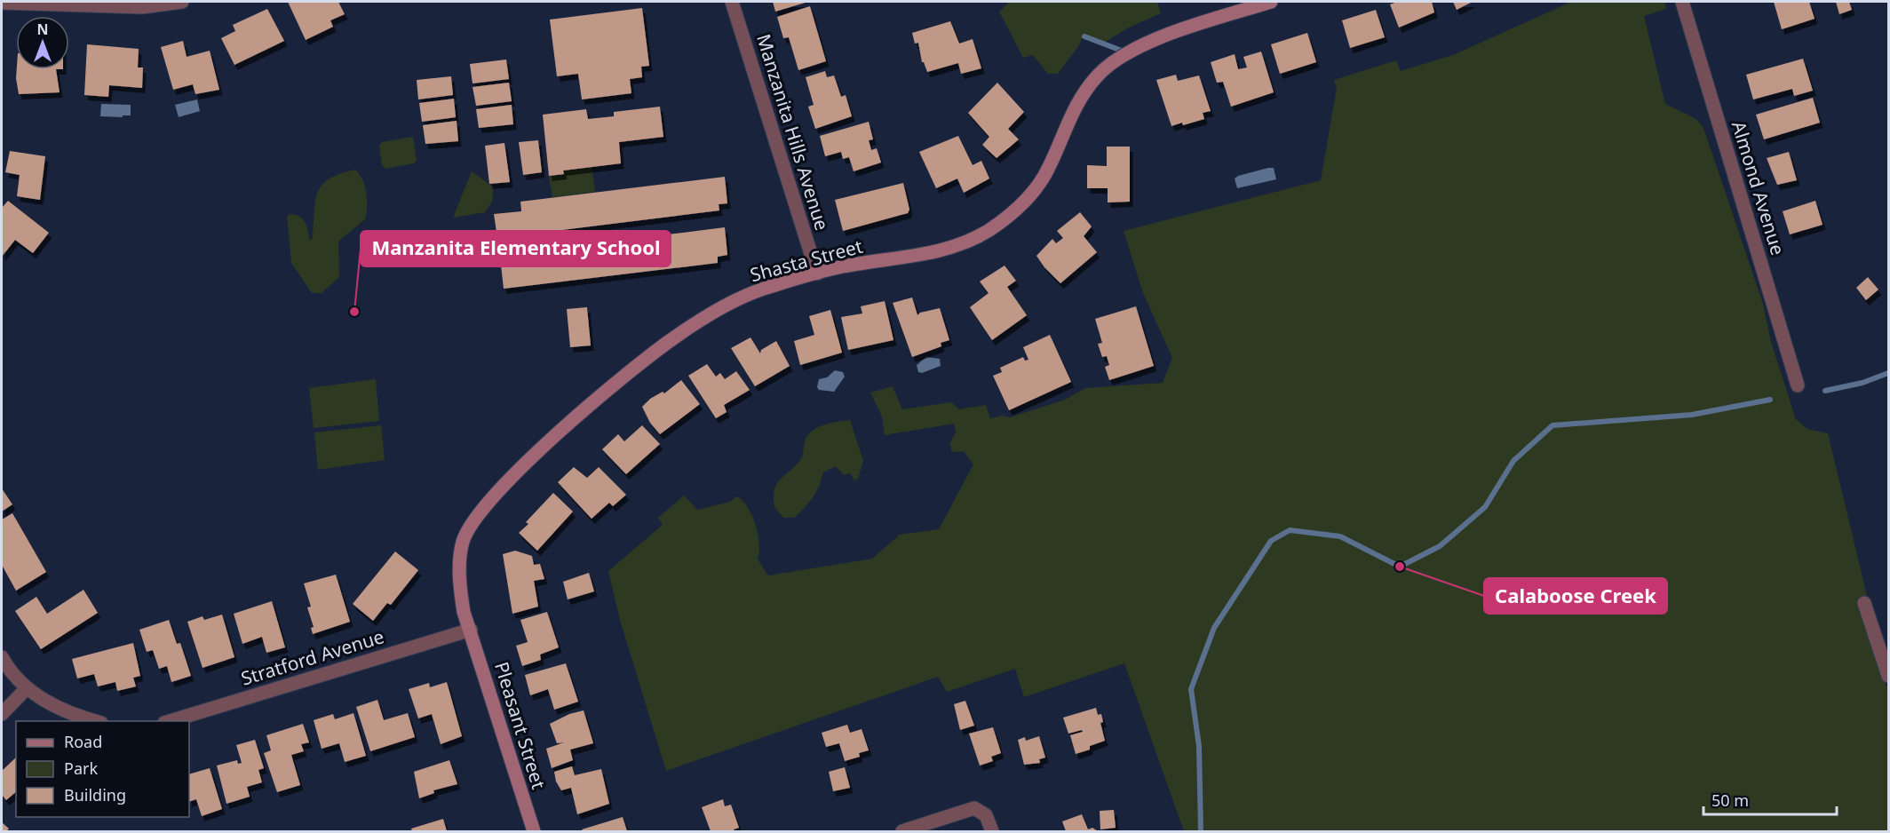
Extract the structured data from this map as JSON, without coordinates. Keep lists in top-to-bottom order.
{
  "streets": {
    "street": [
      "Manzanita Hills Avenue",
      "Almond Avenue",
      "Shasta Street",
      "Stratford Avenue",
      "Pleasant Street"
    ]
  },
  "crossings": [
    ["Manzanita Hills Avenue", "Shasta Street"],
    ["Shasta Street", "Stratford Avenue"],
    ["Shasta Street", "Pleasant Street"],
    ["Stratford Avenue", "Pleasant Street"]
  ],
  "places": ["Manzanita Elementary School", "Calaboose Creek"],
  "legend": ["Road", "Park", "Building"],
  "scale_bar": "50 m",
  "north": "top"
}
